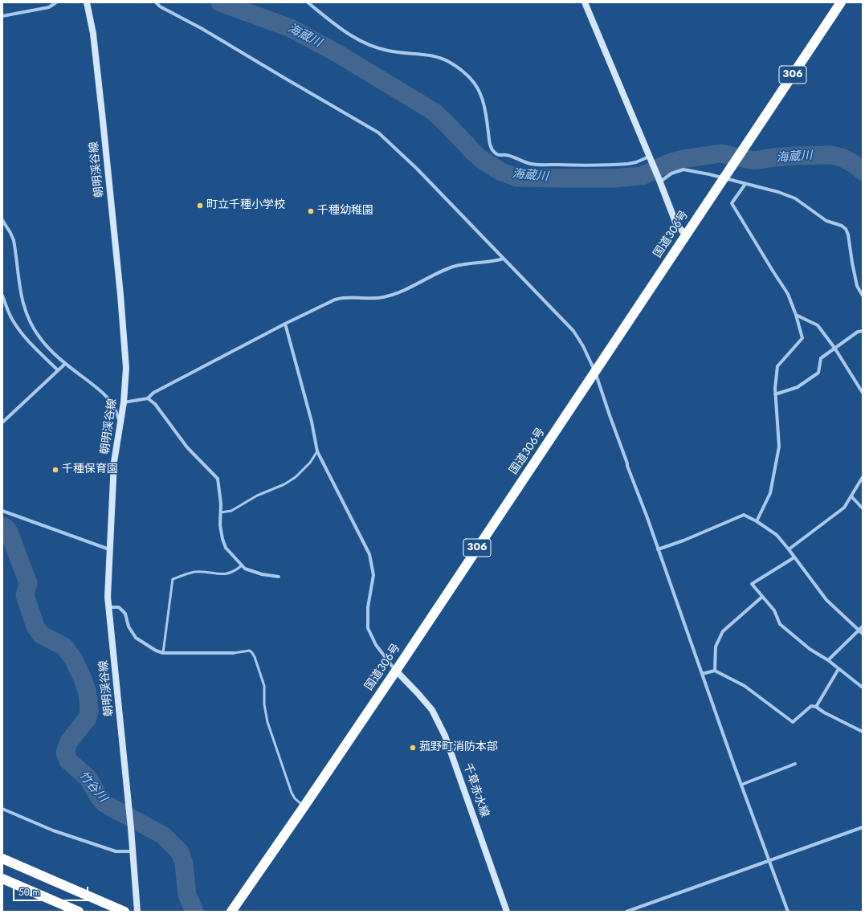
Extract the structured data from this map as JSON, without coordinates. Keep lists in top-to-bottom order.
{
  "streets": {
    "highway": ["306", "国道306号"],
    "main road": ["朝明渓谷線", "千草赤水線"]
  },
  "crossings": [
    ["国道306号", "千草赤水線"]
  ],
  "water": ["海蔵川", "竹谷川"],
  "places": [
    "町立千種小学校",
    "千種幼稚園",
    "千種保育園",
    "菰野町消防本部"
  ],
  "scale_bar": "50 m"
}
